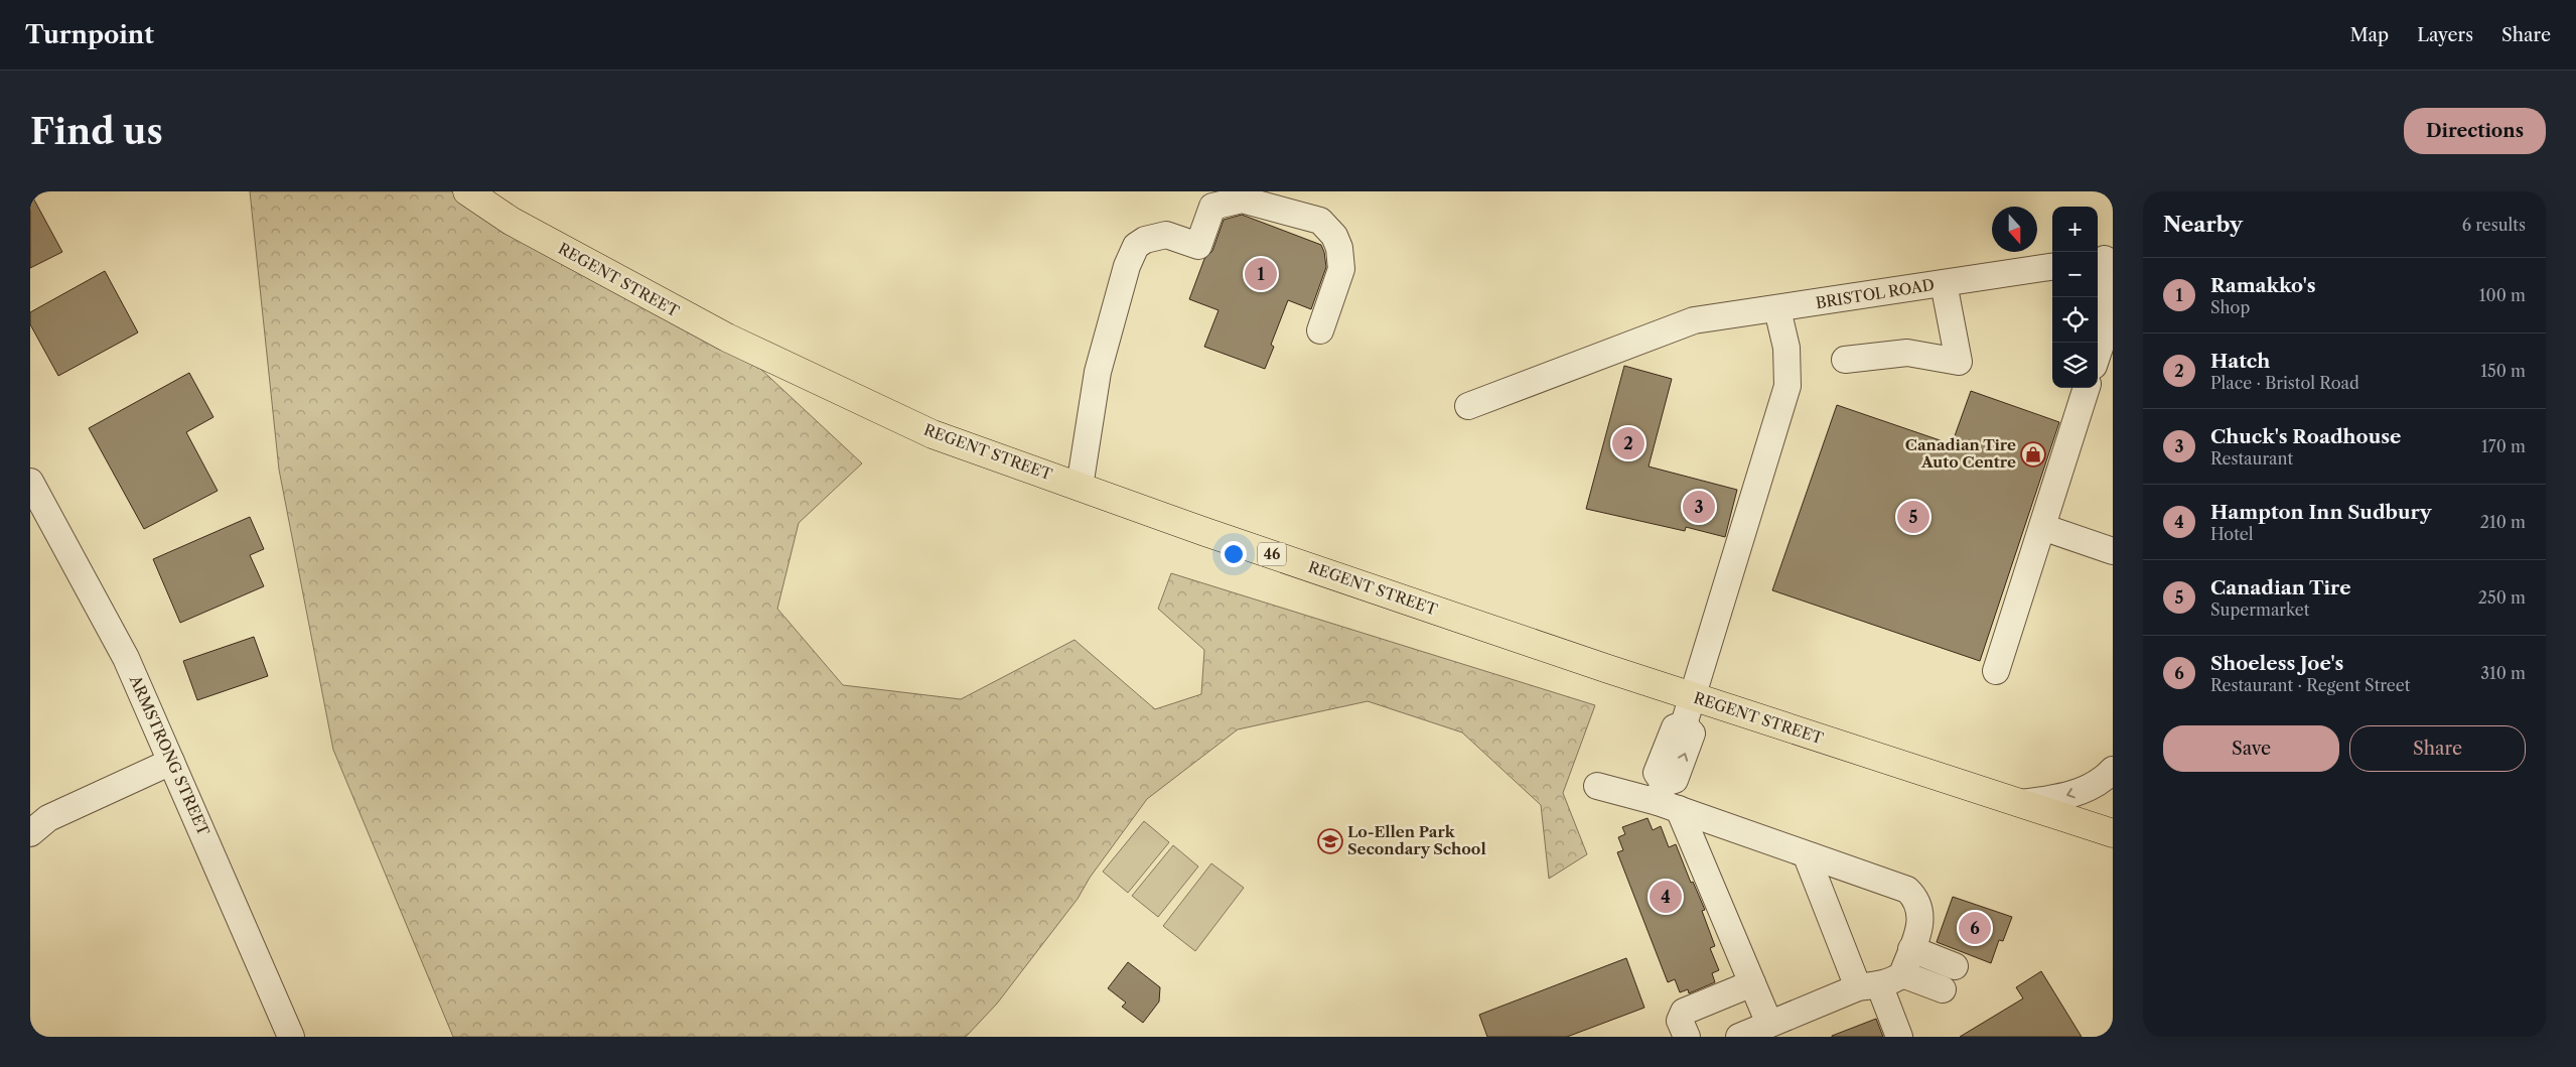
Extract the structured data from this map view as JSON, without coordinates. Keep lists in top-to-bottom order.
{
  "streets": {
    "main road": ["REGENT STREET", "46"],
    "street": ["BRISTOL ROAD", "ARMSTRONG STREET"]
  },
  "places": {
    "shop": ["Canadian Tire Auto Centre"],
    "school or university": ["Lo-Ellen Park Secondary School"]
  },
  "north": "bottom",
  "page": {
    "header": "Turnpoint",
    "nav": ["Map", "Layers", "Share"],
    "buttons": [
      "Directions",
      ["Save", "Share"]
    ],
    "title": "Find us",
    "heading": ["Nearby", "6 results"],
    "map_buttons": ["+", "−"],
    "pins": [
      "1",
      "2",
      "3",
      "5",
      "4",
      "6"
    ],
    "list": [
      {
        "mark": "1",
        "name": "Ramakko's",
        "note": "Shop",
        "value": "100 m"
      },
      {
        "mark": "2",
        "name": "Hatch",
        "note": "Place · Bristol Road",
        "value": "150 m"
      },
      {
        "mark": "3",
        "name": "Chuck's Roadhouse",
        "note": "Restaurant",
        "value": "170 m"
      },
      {
        "mark": "4",
        "name": "Hampton Inn Sudbury",
        "note": "Hotel",
        "value": "210 m"
      },
      {
        "mark": "5",
        "name": "Canadian Tire",
        "note": "Supermarket",
        "value": "250 m"
      },
      {
        "mark": "6",
        "name": "Shoeless Joe's",
        "note": "Restaurant · Regent Street",
        "value": "310 m"
      }
    ]
  }
}
